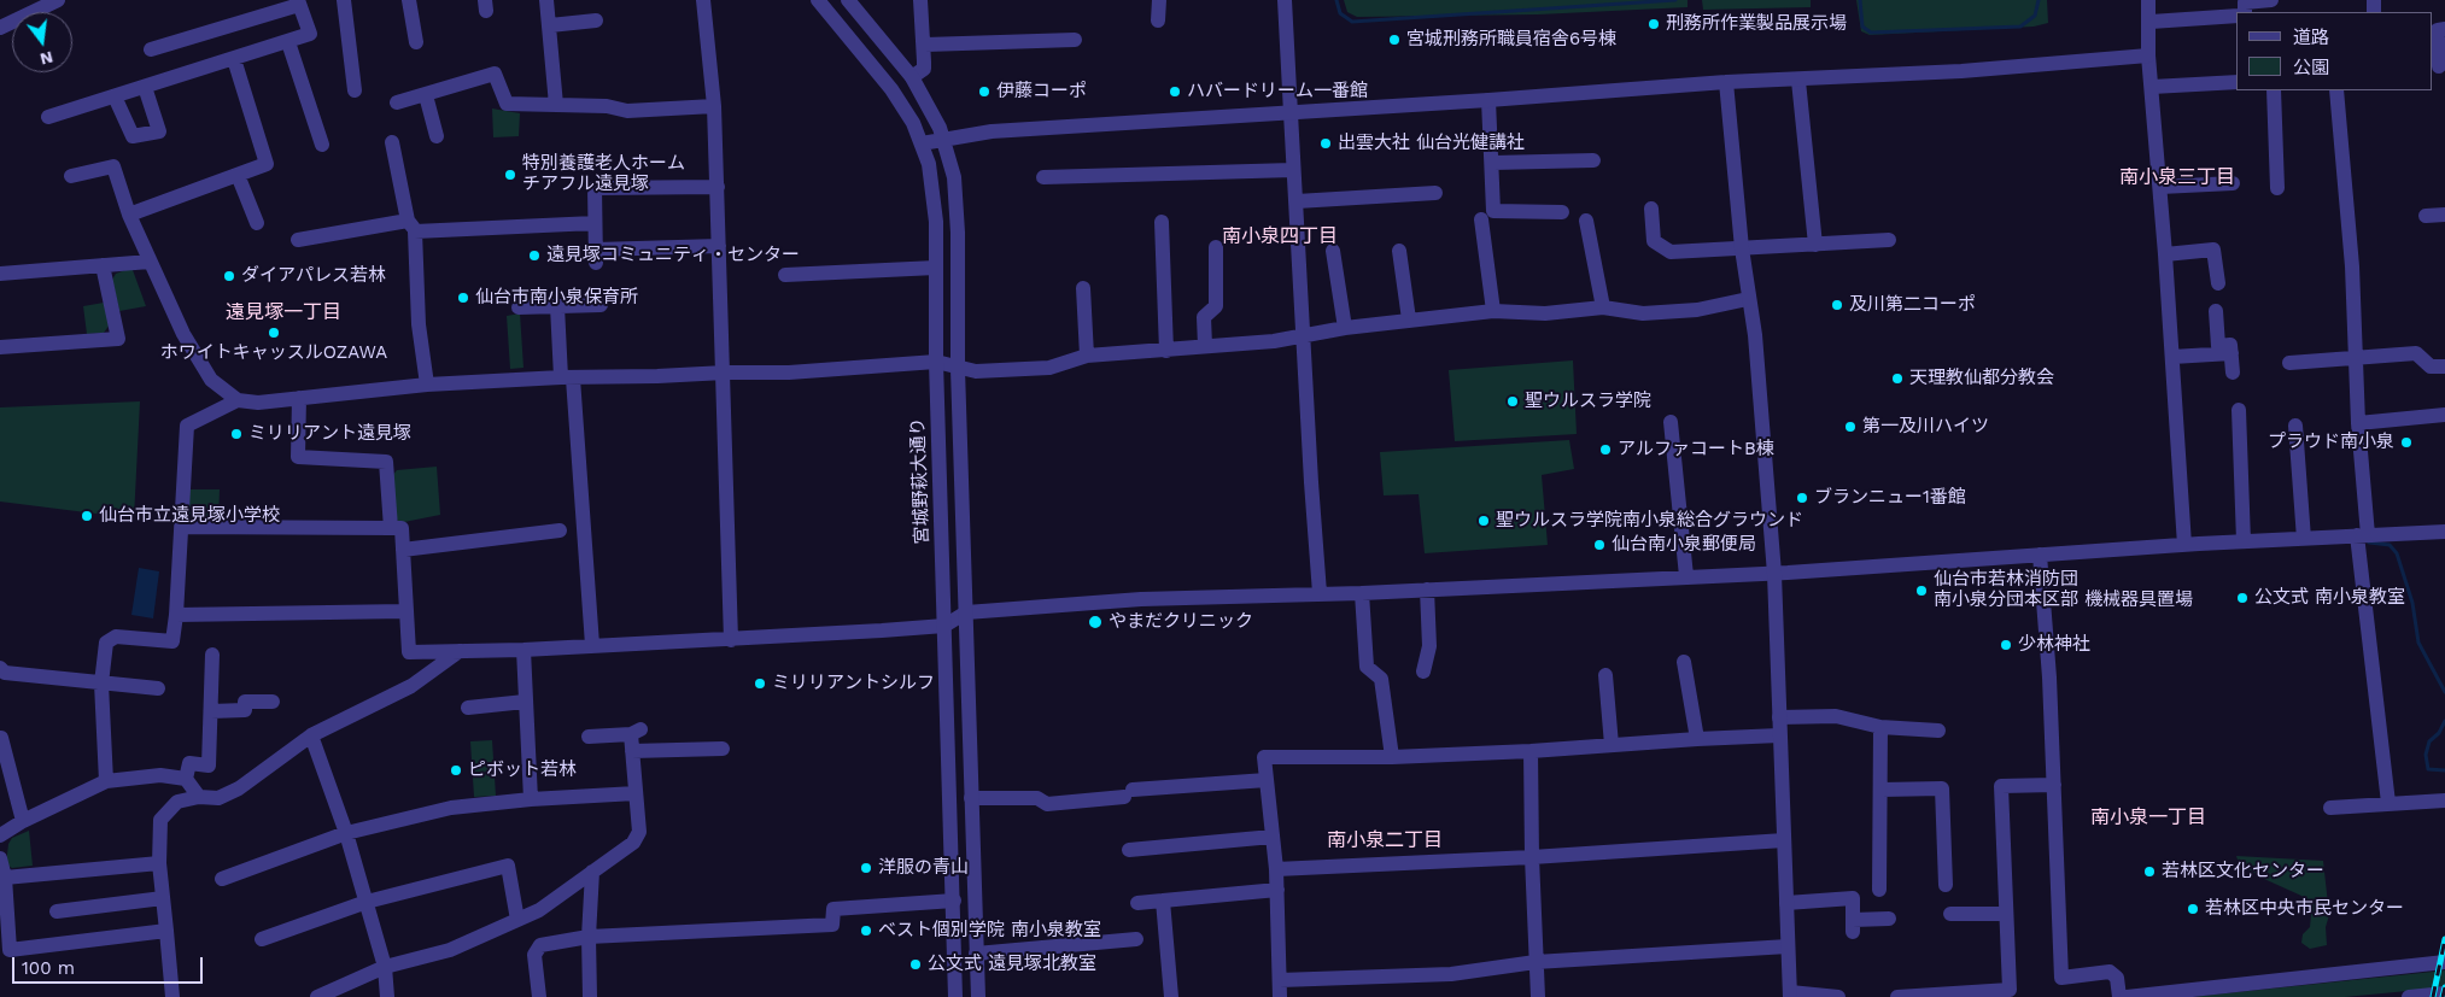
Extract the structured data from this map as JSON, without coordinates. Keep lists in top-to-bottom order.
{
  "streets": {
    "street": ["宮城野萩大通り"]
  },
  "districts": [
    "南小泉三丁目",
    "南小泉四丁目",
    "遠見塚一丁目",
    "南小泉一丁目",
    "南小泉二丁目"
  ],
  "places": [
    "刑務所作業製品展示場",
    "宮城刑務所職員宿舎6号棟",
    "伊藤コーポ",
    "ハバードリーム一番館",
    "出雲大社 仙台光健講社",
    "特別養護老人ホーム チアフル遠見塚",
    "遠見塚コミュニティ・センター",
    "ダイアパレス若林",
    "仙台市南小泉保育所",
    "及川第二コーポ",
    "ホワイトキャッスルOZAWA",
    "天理教仙都分教会",
    "聖ウルスラ学院",
    "第一及川ハイツ",
    "ミリリアント遠見塚",
    "プラウド南小泉",
    "アルファコートB棟",
    "ブランニュー1番館",
    "仙台市立遠見塚小学校",
    "聖ウルスラ学院南小泉総合グラウンド",
    "仙台南小泉郵便局",
    "仙台市若林消防団 南小泉分団本区部 機械器具置場",
    "公文式 南小泉教室",
    "やまだクリニック",
    "少林神社",
    "ミリリアントシルフ",
    "ピボット若林",
    "洋服の青山",
    "若林区文化センター",
    "若林区中央市民センター",
    "ベスト個別学院 南小泉教室",
    "公文式 遠見塚北教室"
  ],
  "legend": ["道路", "公園"],
  "scale_bar": "100 m",
  "north": "bottom"
}
